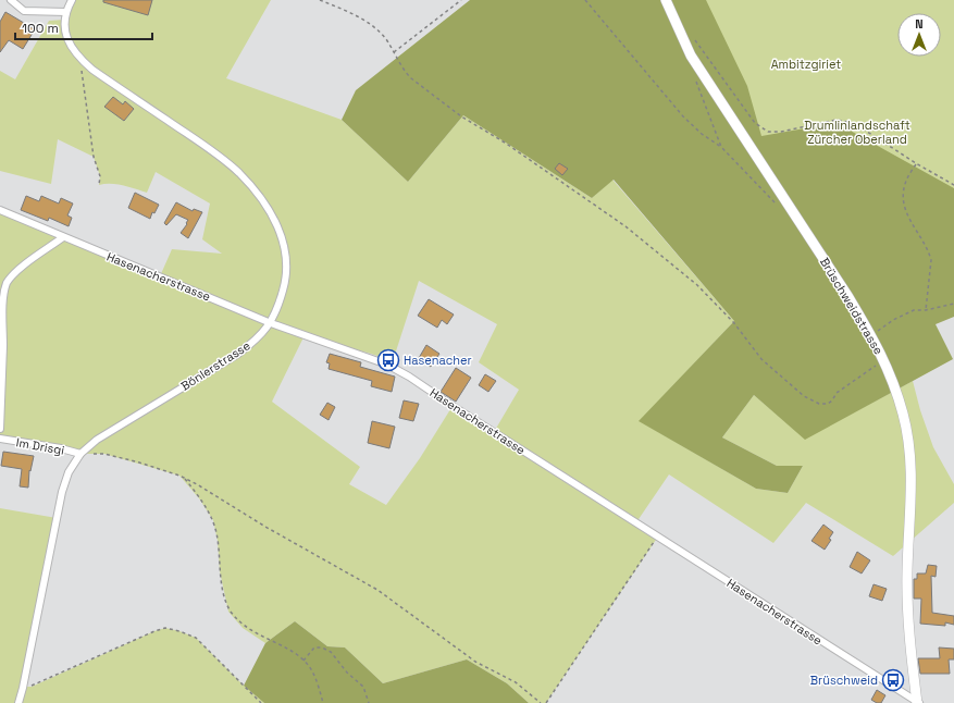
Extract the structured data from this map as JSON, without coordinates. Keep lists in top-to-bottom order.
{
  "streets": {
    "street": [
      "Hasenacherstrasse",
      "Brüschweidstrasse",
      "Bönlerstrasse",
      "Im Drisgi"
    ]
  },
  "crossings": [
    ["Hasenacherstrasse", "Brüschweidstrasse"],
    ["Hasenacherstrasse", "Bönlerstrasse"],
    ["Bönlerstrasse", "Im Drisgi"]
  ],
  "parks": ["Ambitzgiriet", "Drumlinlandschaft Zürcher Oberland"],
  "places": {
    "bus stop": ["Hasenacher", "Brüschweid"]
  },
  "scale_bar": "100 m",
  "north": "top"
}
